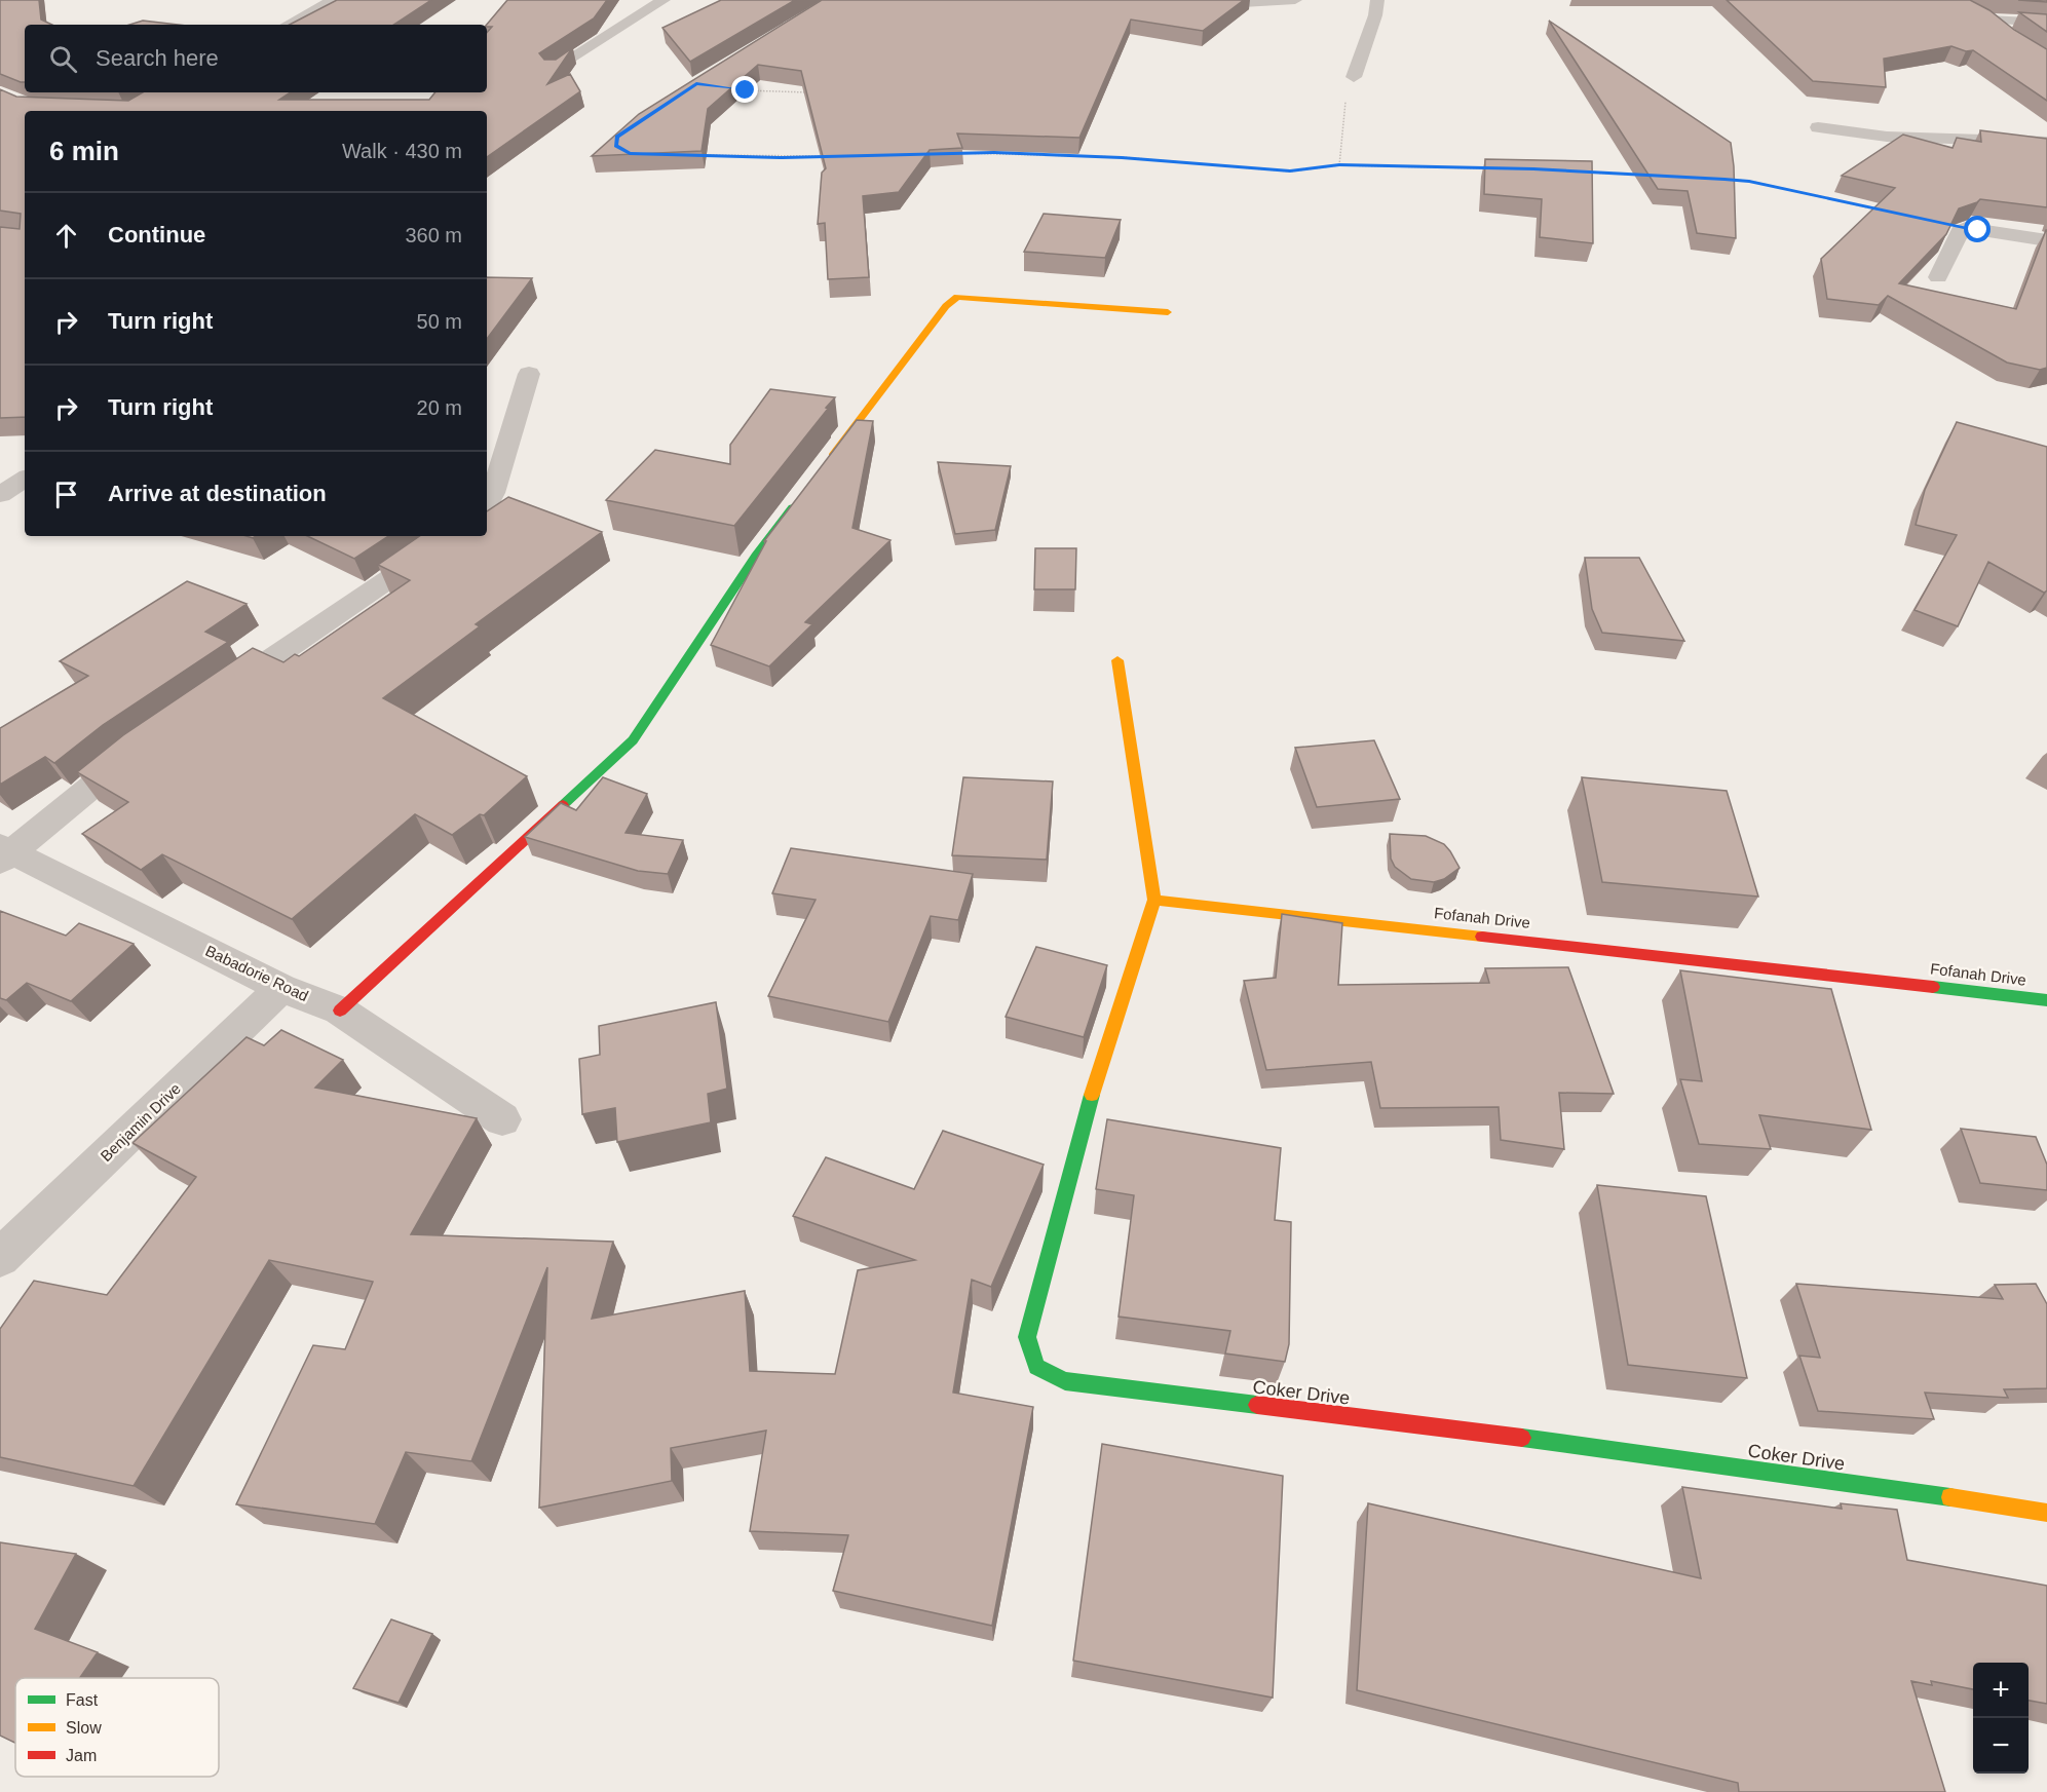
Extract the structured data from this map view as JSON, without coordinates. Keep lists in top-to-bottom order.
{
  "streets": {
    "street": [
      "Fofanah Drive",
      "Babadorie Road",
      "Benjamin Drive",
      "Coker Drive"
    ]
  },
  "crossings": [
    ["Fofanah Drive", "Coker Drive"],
    ["Babadorie Road", "Benjamin Drive"]
  ],
  "legend": ["Fast", "Slow", "Jam"],
  "page": {
    "search": "Search here",
    "heading": ["6 min", "Walk · 430 m"],
    "list": [
      ["Continue", "360 m"],
      ["Turn right", "50 m"],
      ["Turn right", "20 m"],
      "Arrive at destination"
    ],
    "map_buttons": ["+", "−"]
  }
}
